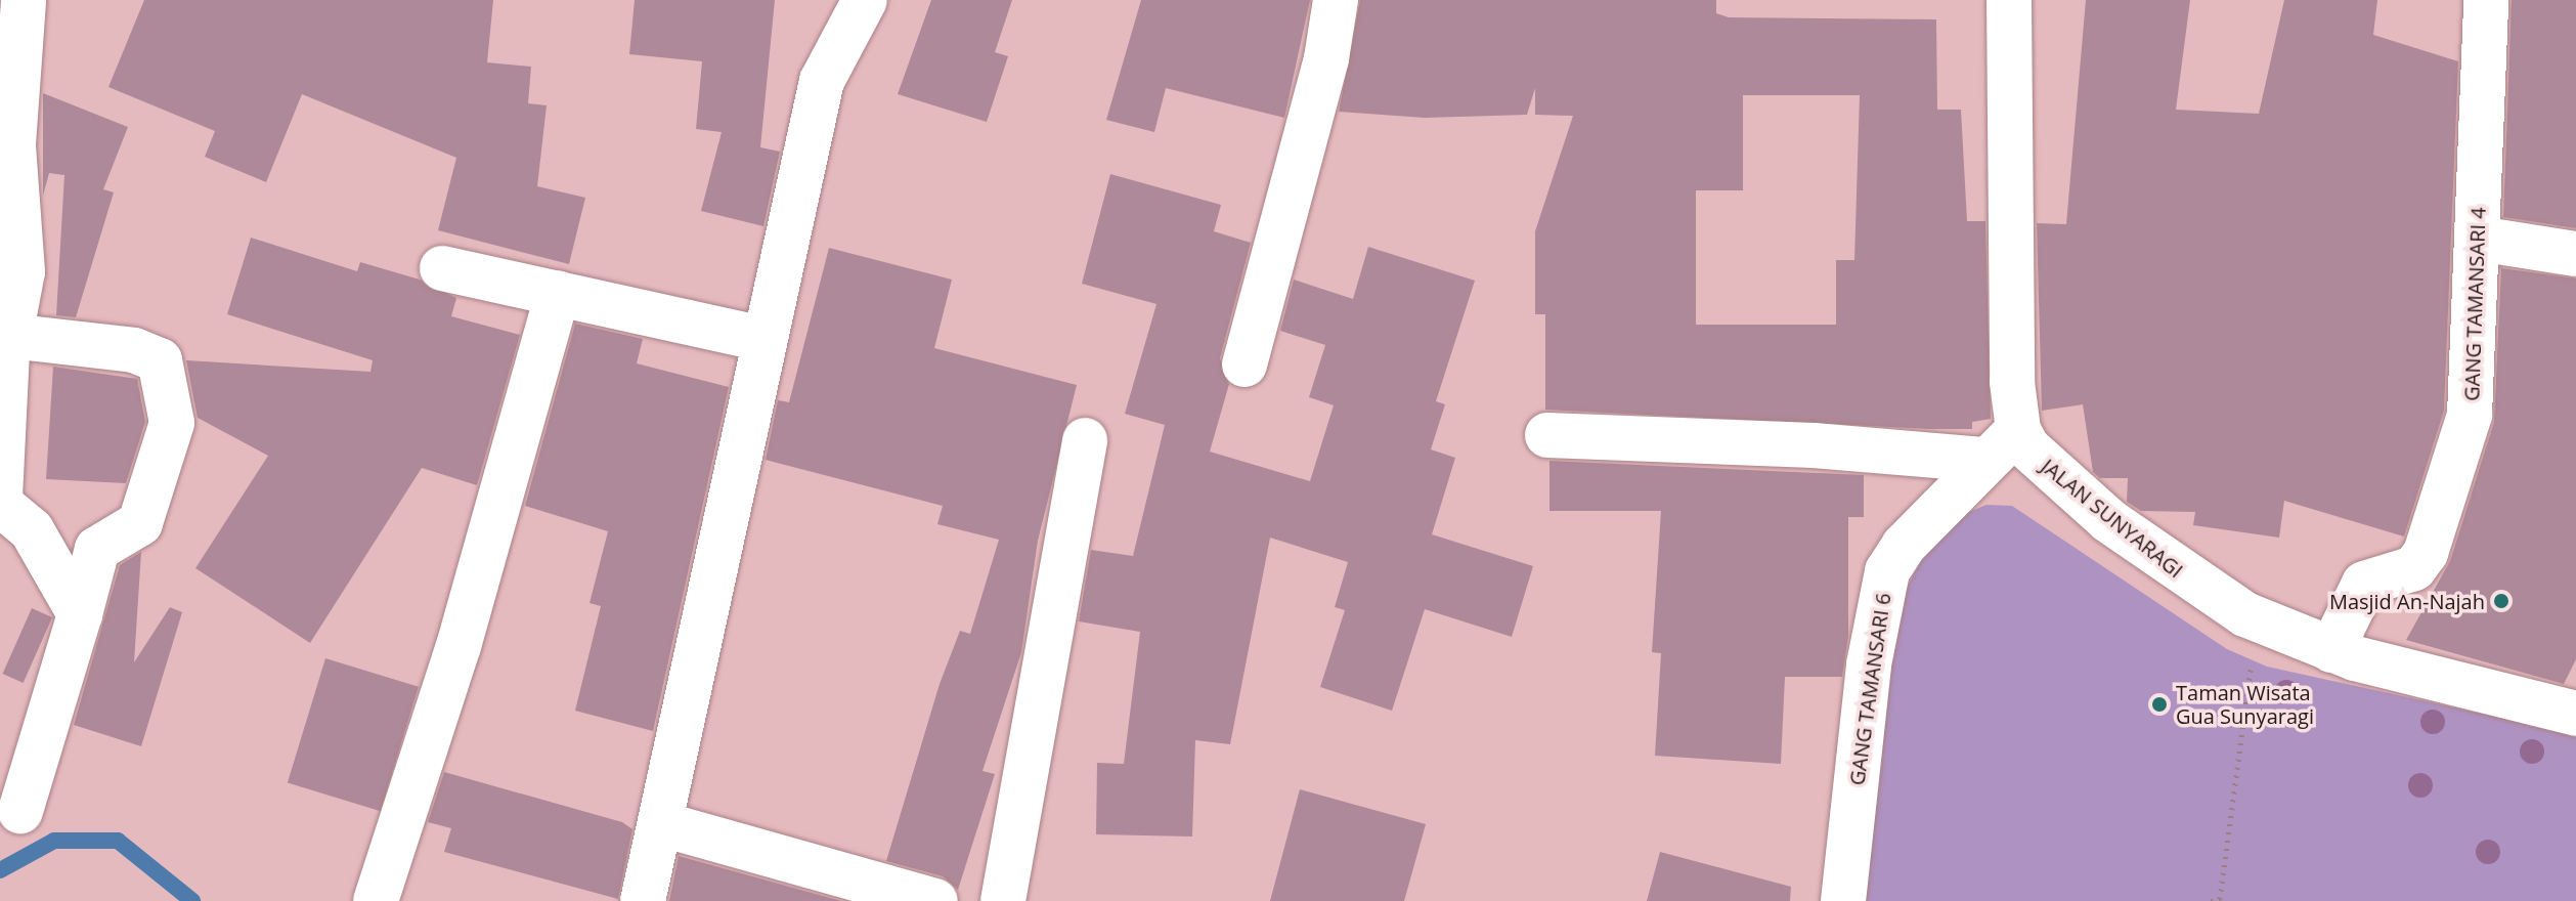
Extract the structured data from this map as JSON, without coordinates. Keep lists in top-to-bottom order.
{
  "streets": {
    "street": ["GANG TAMANSARI 4", "JALAN SUNYARAGI", "GANG TAMANSARI 6"]
  },
  "crossings": [
    ["GANG TAMANSARI 4", "JALAN SUNYARAGI"],
    ["JALAN SUNYARAGI", "GANG TAMANSARI 6"]
  ],
  "places": ["Masjid An-Najah", "Taman Wisata Gua Sunyaragi"]
}
